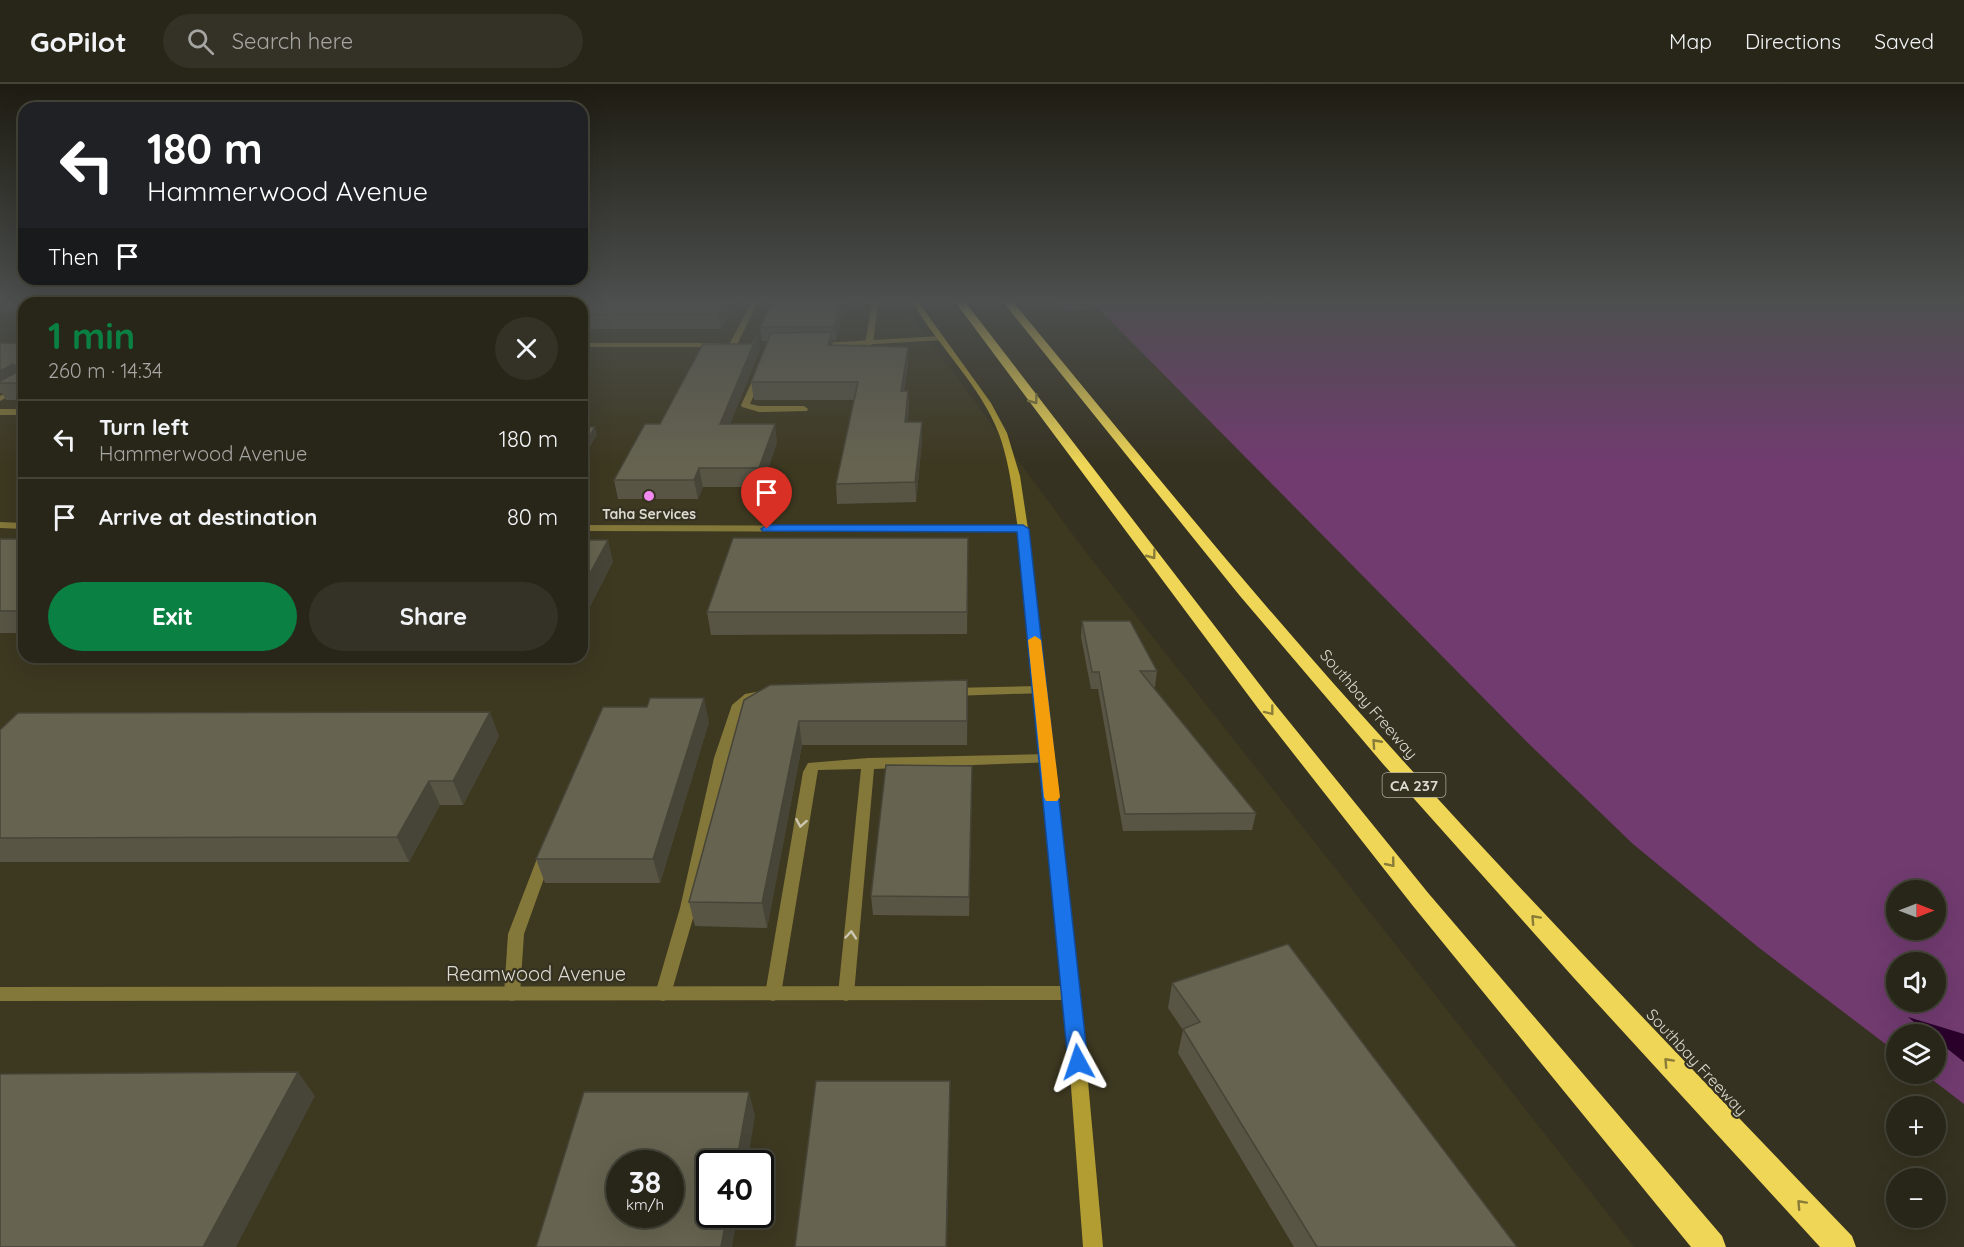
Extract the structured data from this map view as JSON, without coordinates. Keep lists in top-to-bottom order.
{
  "streets": {
    "highway": ["Southbay Freeway", "CA 237"],
    "street": ["Reamwood Avenue"]
  },
  "places": ["Taha Services"],
  "north": "right",
  "page": {
    "header": "GoPilot",
    "search": "Search here",
    "nav": ["Map", "Directions", "Saved"],
    "turn": ["180 m", "Hammerwood Avenue"],
    "then": "Then",
    "heading": ["1 min", "260 m · 14:34"],
    "list": [
      {
        "name": "Turn left",
        "note": "Hammerwood Avenue",
        "value": "180 m"
      },
      {
        "name": "Arrive at destination",
        "value": "80 m"
      }
    ],
    "buttons": ["Exit", "Share"],
    "map_buttons": ["+", "−"],
    "speed": "38 km/h",
    "limit": "40"
  }
}
